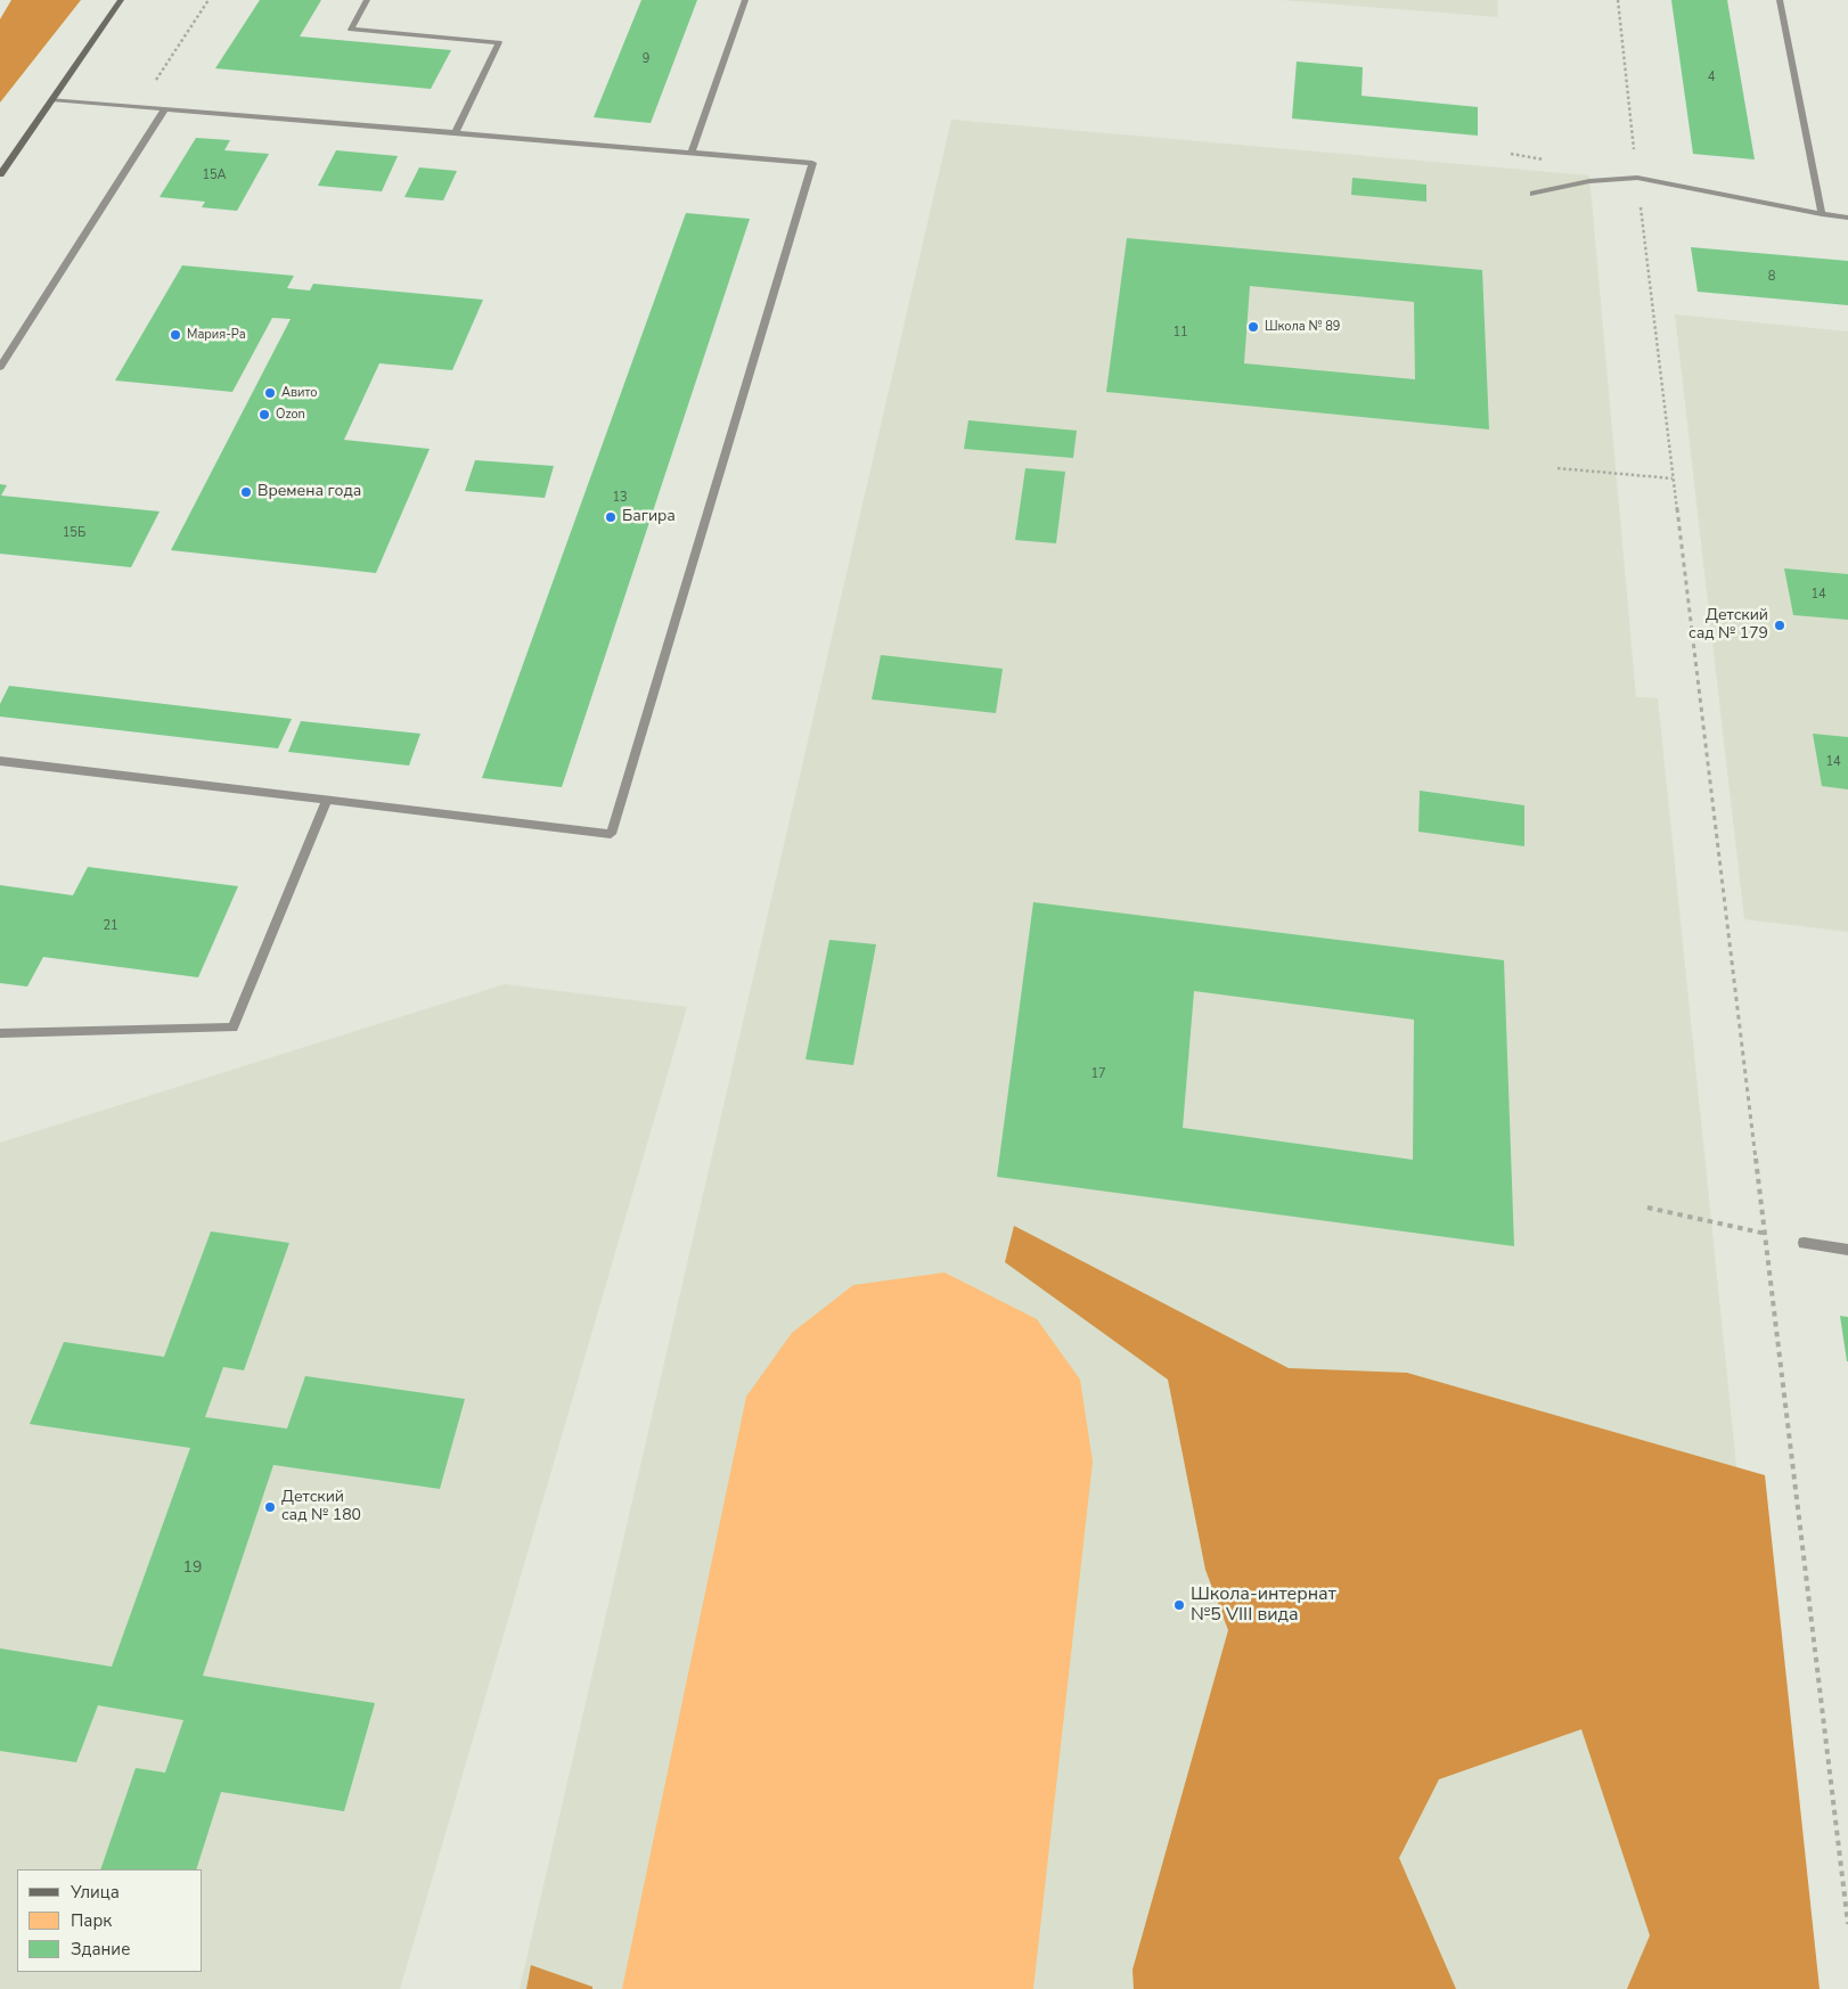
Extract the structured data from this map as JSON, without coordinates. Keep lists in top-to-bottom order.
{
  "places": [
    "Школа № 89",
    "Мария-Ра",
    "Авито",
    "Ozon",
    "Времена года",
    "Багира",
    "Детский сад № 179",
    "Детский сад № 180",
    "Школа-интернат №5 VIII вида"
  ],
  "house_numbers": [
    "9",
    "4",
    "15А",
    "8",
    "11",
    "13",
    "15Б",
    "14",
    "14",
    "21",
    "17",
    "19"
  ],
  "legend": ["Улица", "Парк", "Здание"]
}
